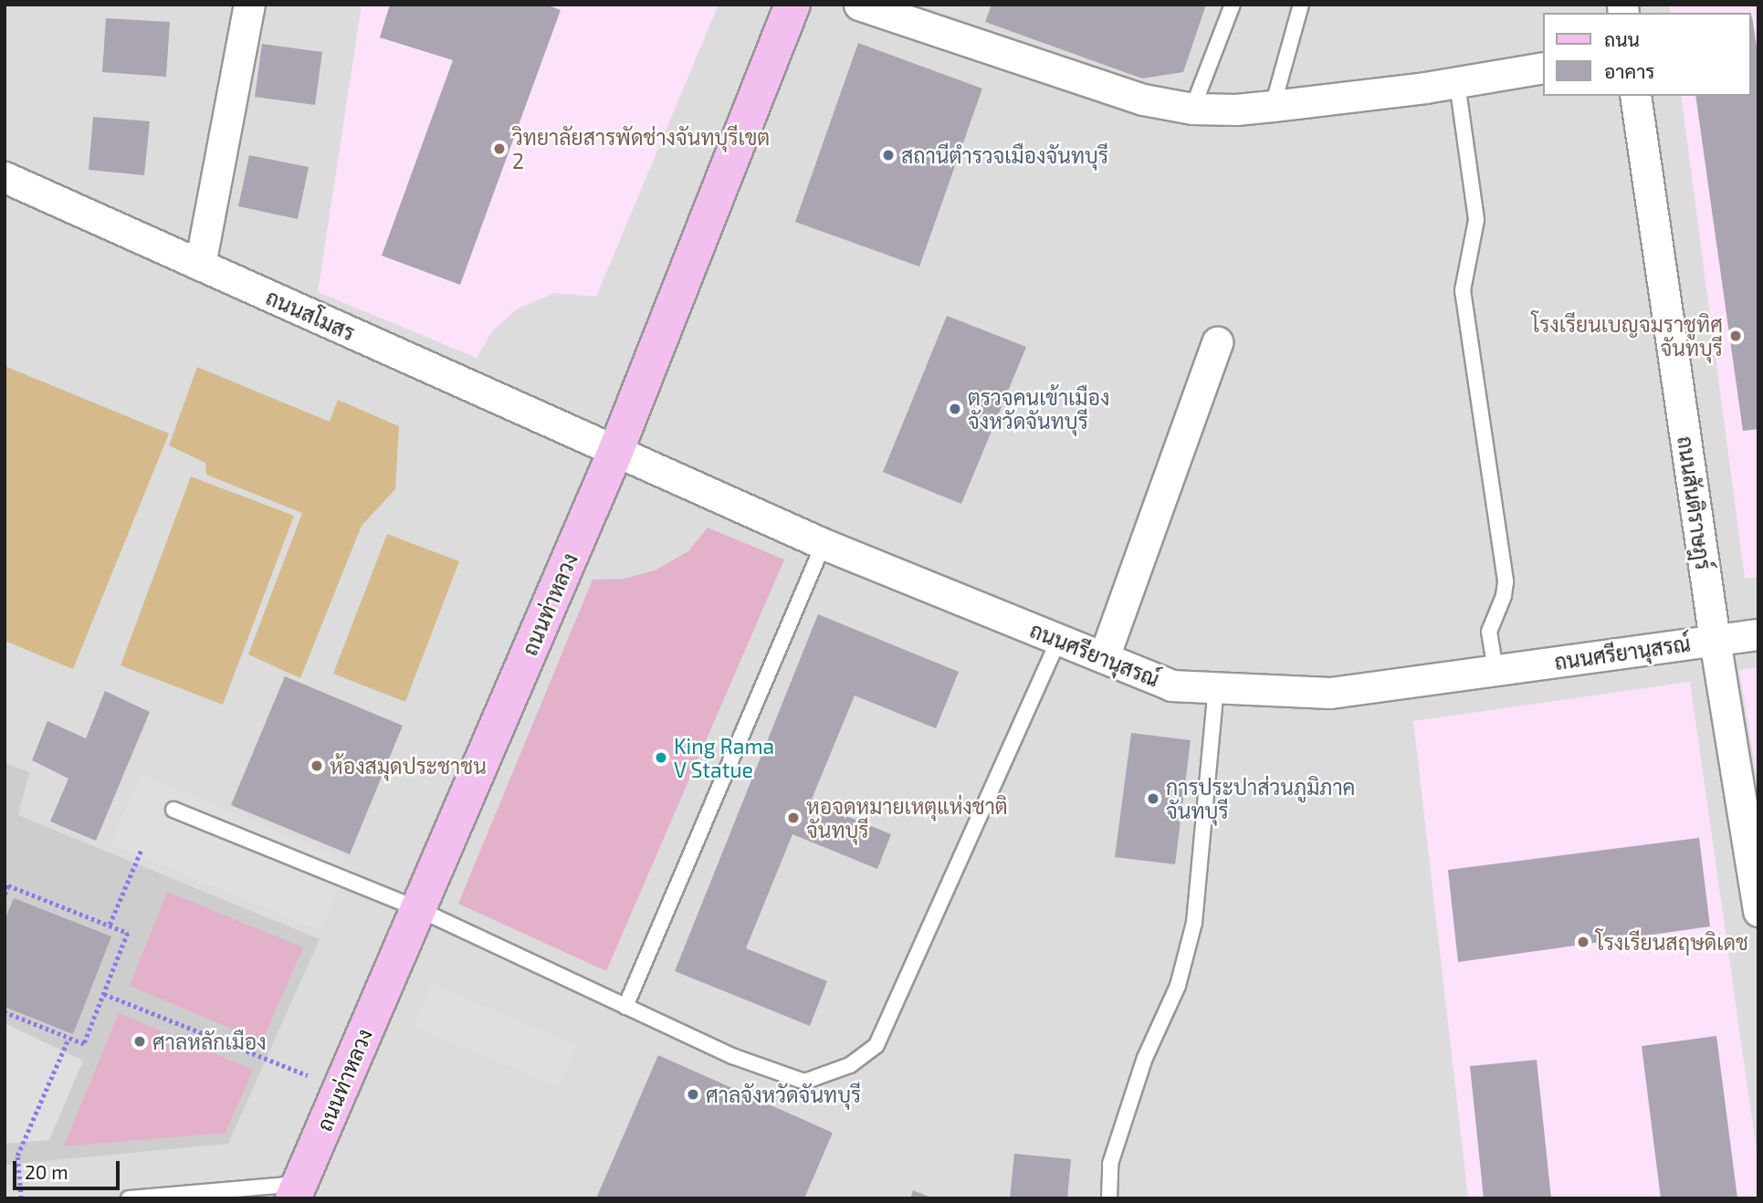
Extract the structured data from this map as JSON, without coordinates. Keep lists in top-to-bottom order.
{
  "streets": {
    "main road": ["ถนนท่าหลวง"],
    "street": ["ถนนสโมสร", "ถนนสันติราษฎร์", "ถนนศรียานุสรณ์"]
  },
  "crossings": [
    ["ถนนสโมสร", "ถนนท่าหลวง"],
    ["ถนนสโมสร", "ถนนศรียานุสรณ์"],
    ["ถนนสันติราษฎร์", "ถนนศรียานุสรณ์"],
    ["ถนนท่าหลวง", "ถนนศรียานุสรณ์"]
  ],
  "places": [
    "วิทยาลัยสารพัดช่างจันทบุรีเขต 2",
    "สถานีตำรวจเมืองจันทบุรี",
    "โรงเรียนเบญจมราชูทิศ จันทบุรี",
    "ตรวจคนเข้าเมือง จังหวัดจันทบุรี",
    "King Rama V Statue",
    "ห้องสมุดประชาชน",
    "การประปาส่วนภูมิภาค จันทบุรี",
    "หอจดหมายเหตุแห่งชาติ จันทบุรี",
    "โรงเรียนสฤษดิเดช",
    "ศาลหลักเมือง",
    "ศาลจังหวัดจันทบุรี"
  ],
  "legend": ["ถนน", "อาคาร"],
  "scale_bar": "20 m"
}
